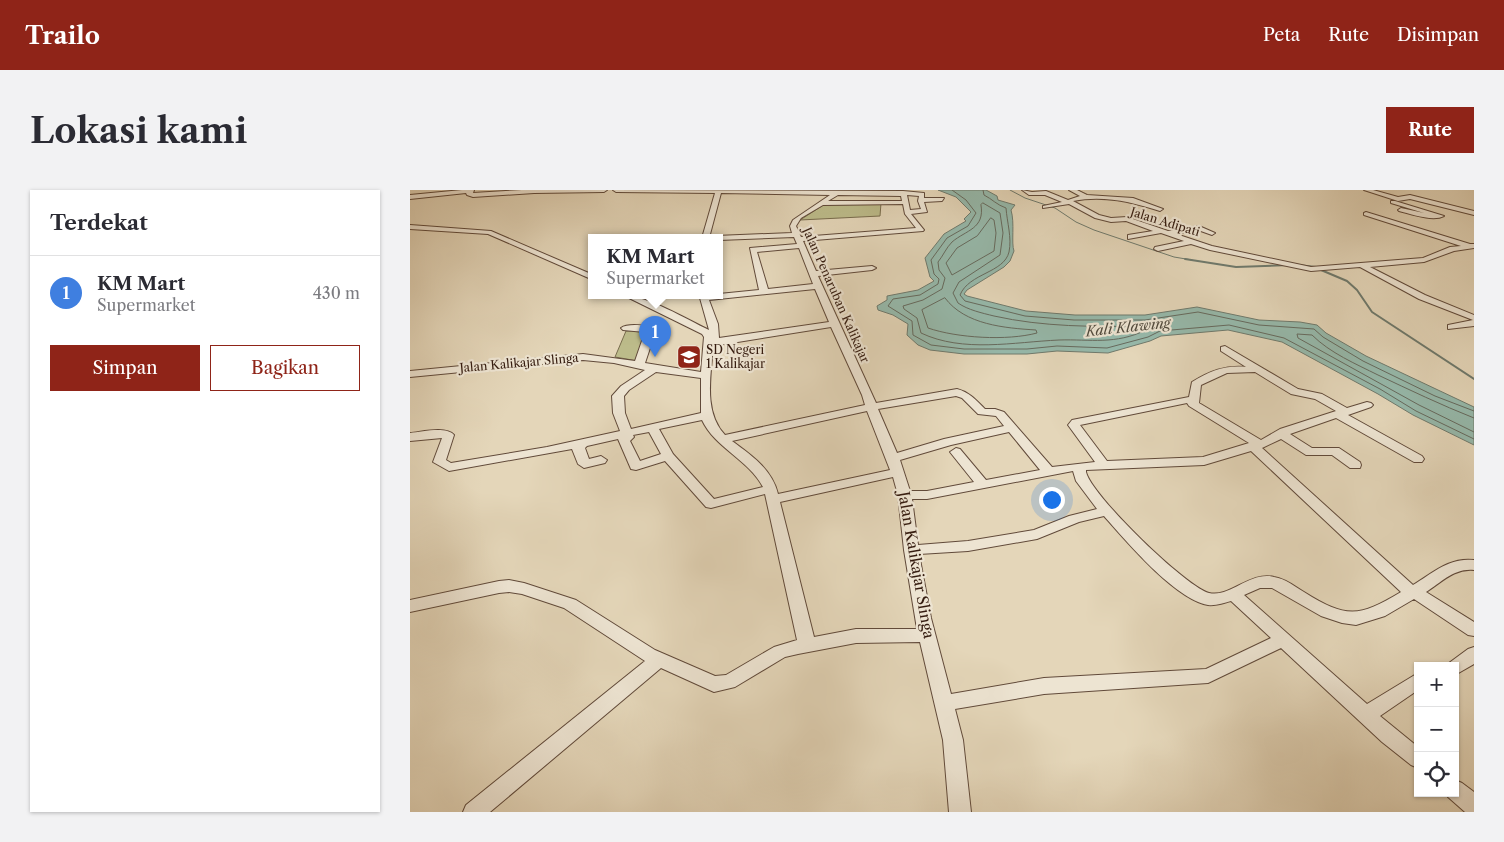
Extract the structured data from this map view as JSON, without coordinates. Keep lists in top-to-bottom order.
{
  "streets": {
    "street": ["Jalan Adipati", "Jalan Penaruban Kalikajar", "Jalan Kalikajar Slinga"]
  },
  "crossings": [
    ["Jalan Penaruban Kalikajar", "Jalan Kalikajar Slinga"]
  ],
  "water": ["Kali Klawing"],
  "places": {
    "school or university": ["SD Negeri 1 Kalikajar"]
  },
  "page": {
    "header": "Trailo",
    "nav": ["Peta", "Rute", "Disimpan"],
    "buttons": [
      "Rute",
      ["Simpan", "Bagikan"]
    ],
    "title": "Lokasi kami",
    "heading": "Terdekat",
    "popup": ["KM Mart", "Supermarket"],
    "list": [
      {
        "mark": "1",
        "name": "KM Mart",
        "note": "Supermarket",
        "value": "430 m"
      }
    ],
    "pins": "1",
    "map_buttons": ["+", "−"]
  }
}
